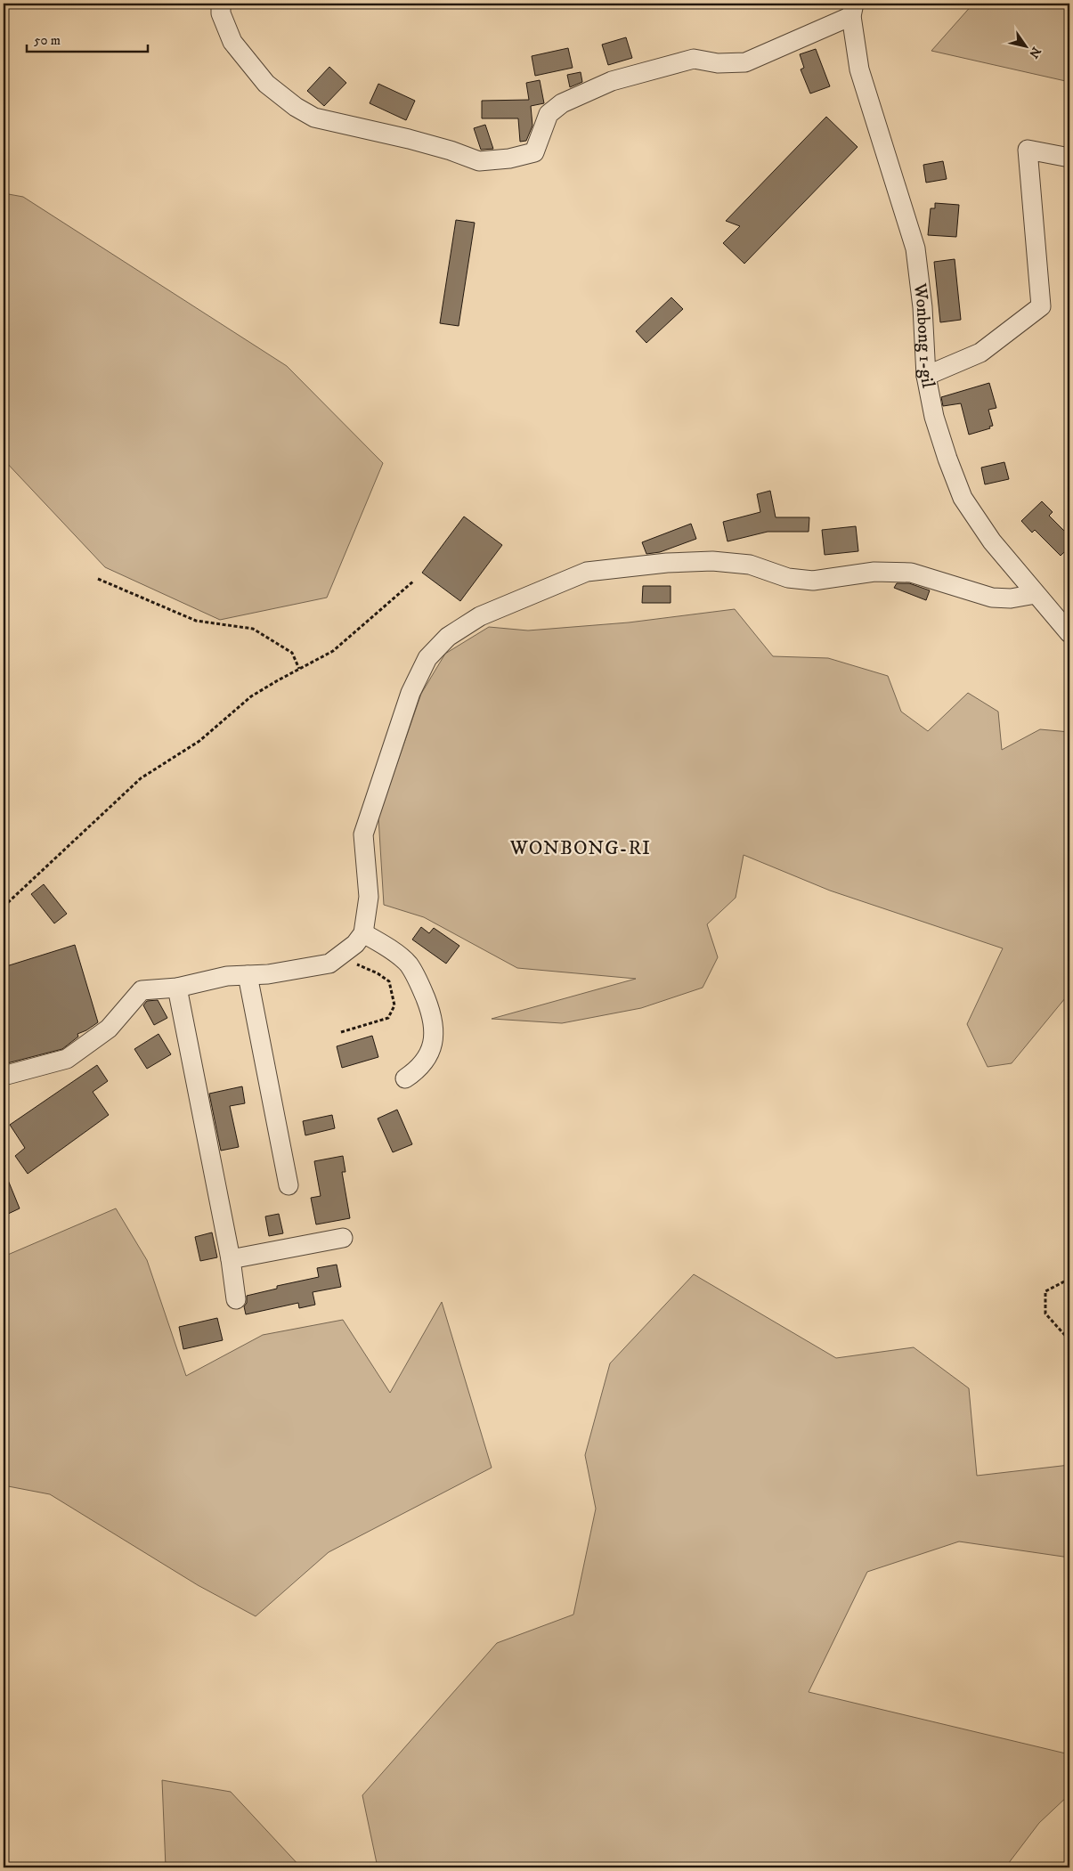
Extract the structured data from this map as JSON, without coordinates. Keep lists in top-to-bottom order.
{
  "streets": {
    "street": ["Wonbong 1-gil"]
  },
  "districts": ["WONBONG-RI"],
  "scale_bar": "50 m",
  "north": "bottom right"
}
